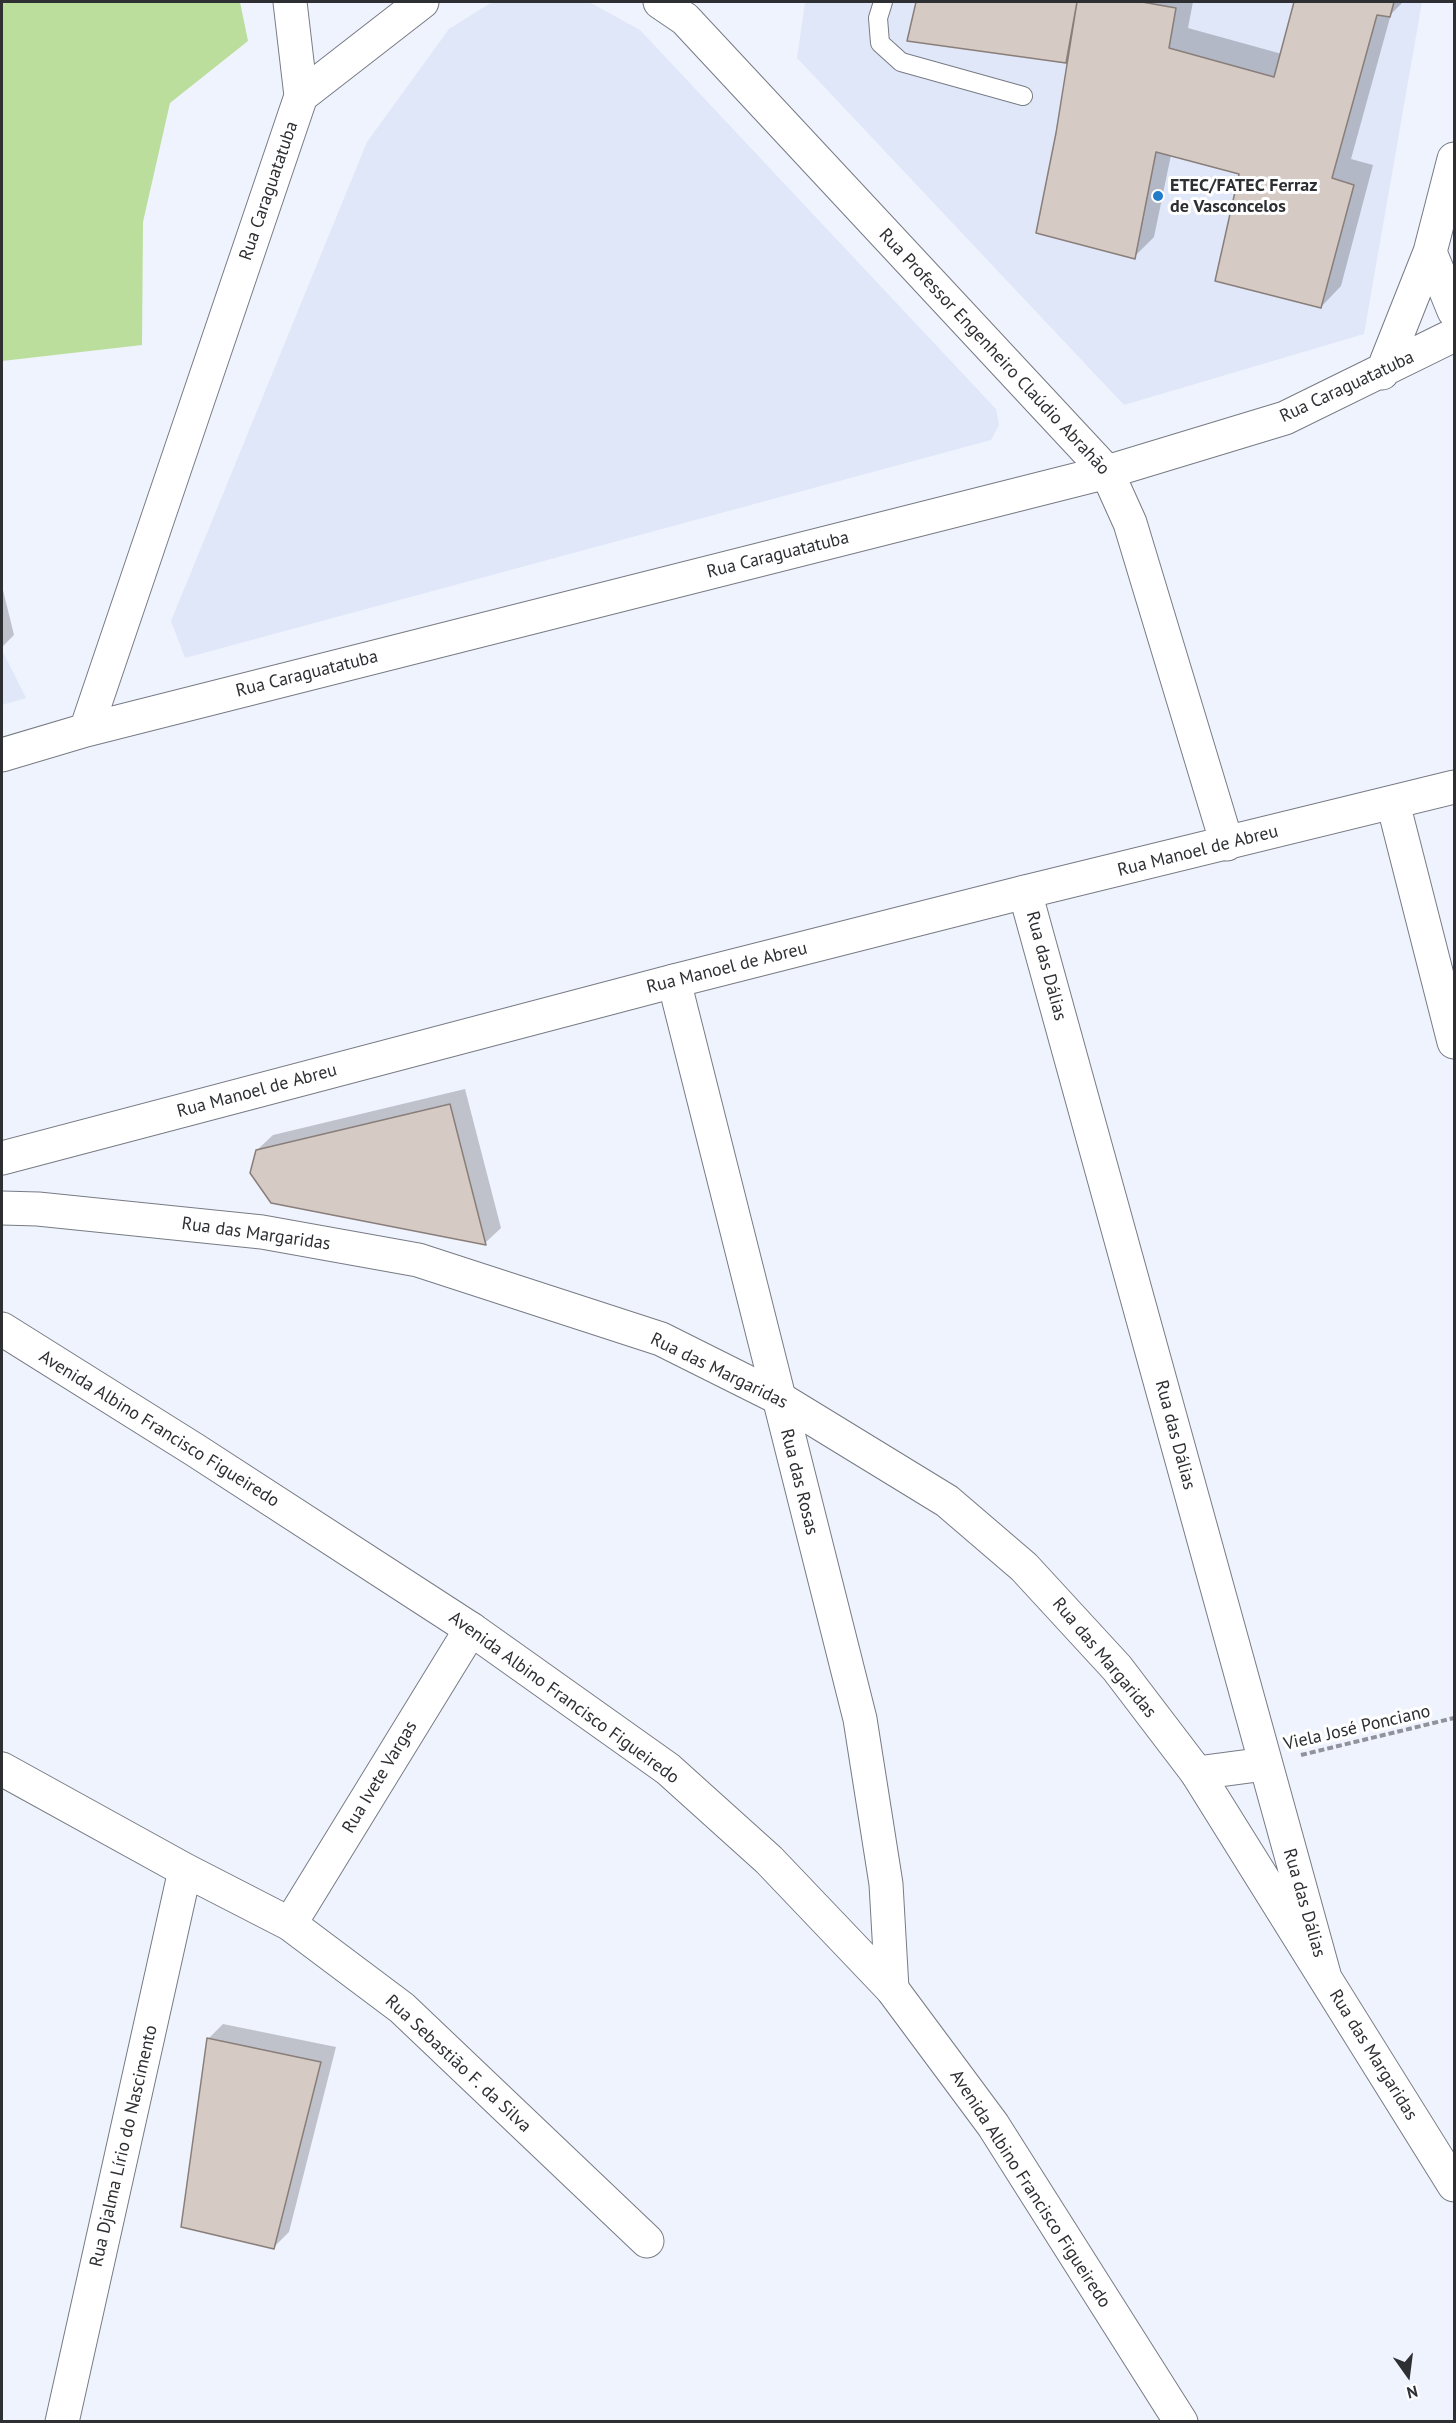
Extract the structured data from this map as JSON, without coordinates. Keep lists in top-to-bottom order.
{
  "streets": {
    "street": [
      "Rua Caraguatatuba",
      "Rua Professor Engenheiro Claúdio Abrahão",
      "Rua Manoel de Abreu",
      "Rua das Dálias",
      "Rua das Margaridas",
      "Avenida Albino Francisco Figueiredo",
      "Rua das Rosas",
      "Rua Ivete Vargas",
      "Rua Sebastião F. da Silva",
      "Rua Djalma Lírio do Nascimento"
    ],
    "path": ["Viela José Ponciano"]
  },
  "crossings": [
    ["Rua Caraguatatuba", "Rua Professor Engenheiro Claúdio Abrahão"],
    ["Rua Professor Engenheiro Claúdio Abrahão", "Rua Manoel de Abreu"],
    ["Rua Manoel de Abreu", "Rua das Dálias"],
    ["Rua Manoel de Abreu", "Rua das Rosas"],
    ["Rua das Dálias", "Rua das Margaridas"],
    ["Rua das Dálias", "Viela José Ponciano"],
    ["Rua das Margaridas", "Rua das Rosas"],
    ["Avenida Albino Francisco Figueiredo", "Rua das Rosas"],
    ["Avenida Albino Francisco Figueiredo", "Rua Ivete Vargas"],
    ["Rua Ivete Vargas", "Rua Sebastião F. da Silva"],
    ["Rua Sebastião F. da Silva", "Rua Djalma Lírio do Nascimento"]
  ],
  "places": ["ETEC/FATEC Ferraz de Vasconcelos"],
  "north": "bottom"
}
